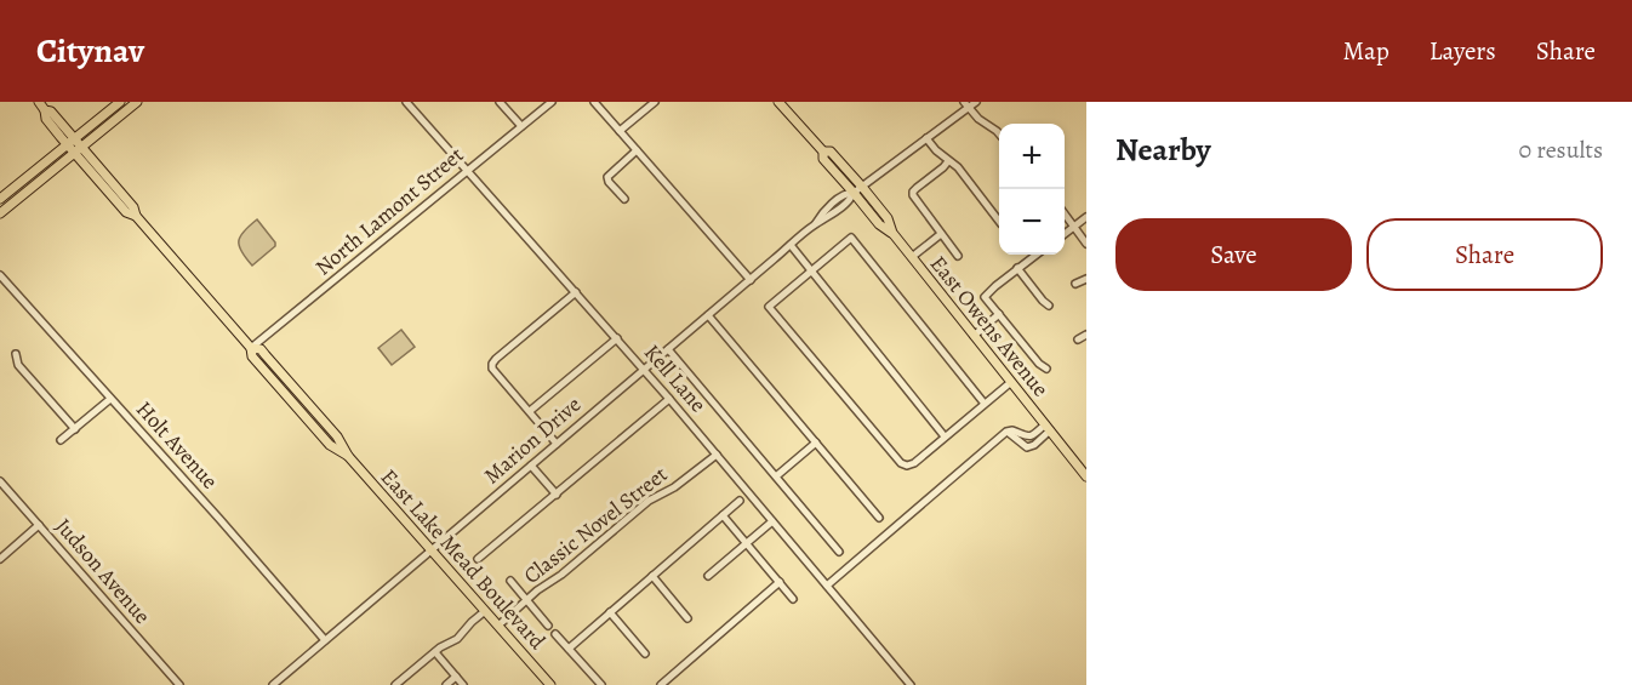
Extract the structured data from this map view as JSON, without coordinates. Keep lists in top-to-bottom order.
{
  "streets": {
    "main road": ["East Owens Avenue", "East Lake Mead Boulevard"],
    "street": [
      "North Lamont Street",
      "Kell Lane",
      "Marion Drive",
      "Holt Avenue",
      "Classic Novel Street",
      "Judson Avenue"
    ]
  },
  "crossings": [
    ["North Lamont Street", "Kell Lane"],
    ["North Lamont Street", "East Lake Mead Boulevard"],
    ["East Owens Avenue", "Marion Drive"],
    ["Kell Lane", "Marion Drive"],
    ["Kell Lane", "Classic Novel Street"],
    ["Marion Drive", "Holt Avenue"],
    ["Marion Drive", "East Lake Mead Boulevard"],
    ["Classic Novel Street", "East Lake Mead Boulevard"]
  ],
  "page": {
    "header": "Citynav",
    "nav": ["Map", "Layers", "Share"],
    "heading": ["Nearby", "0 results"],
    "map_buttons": ["+", "−"],
    "buttons": ["Save", "Share"]
  }
}
